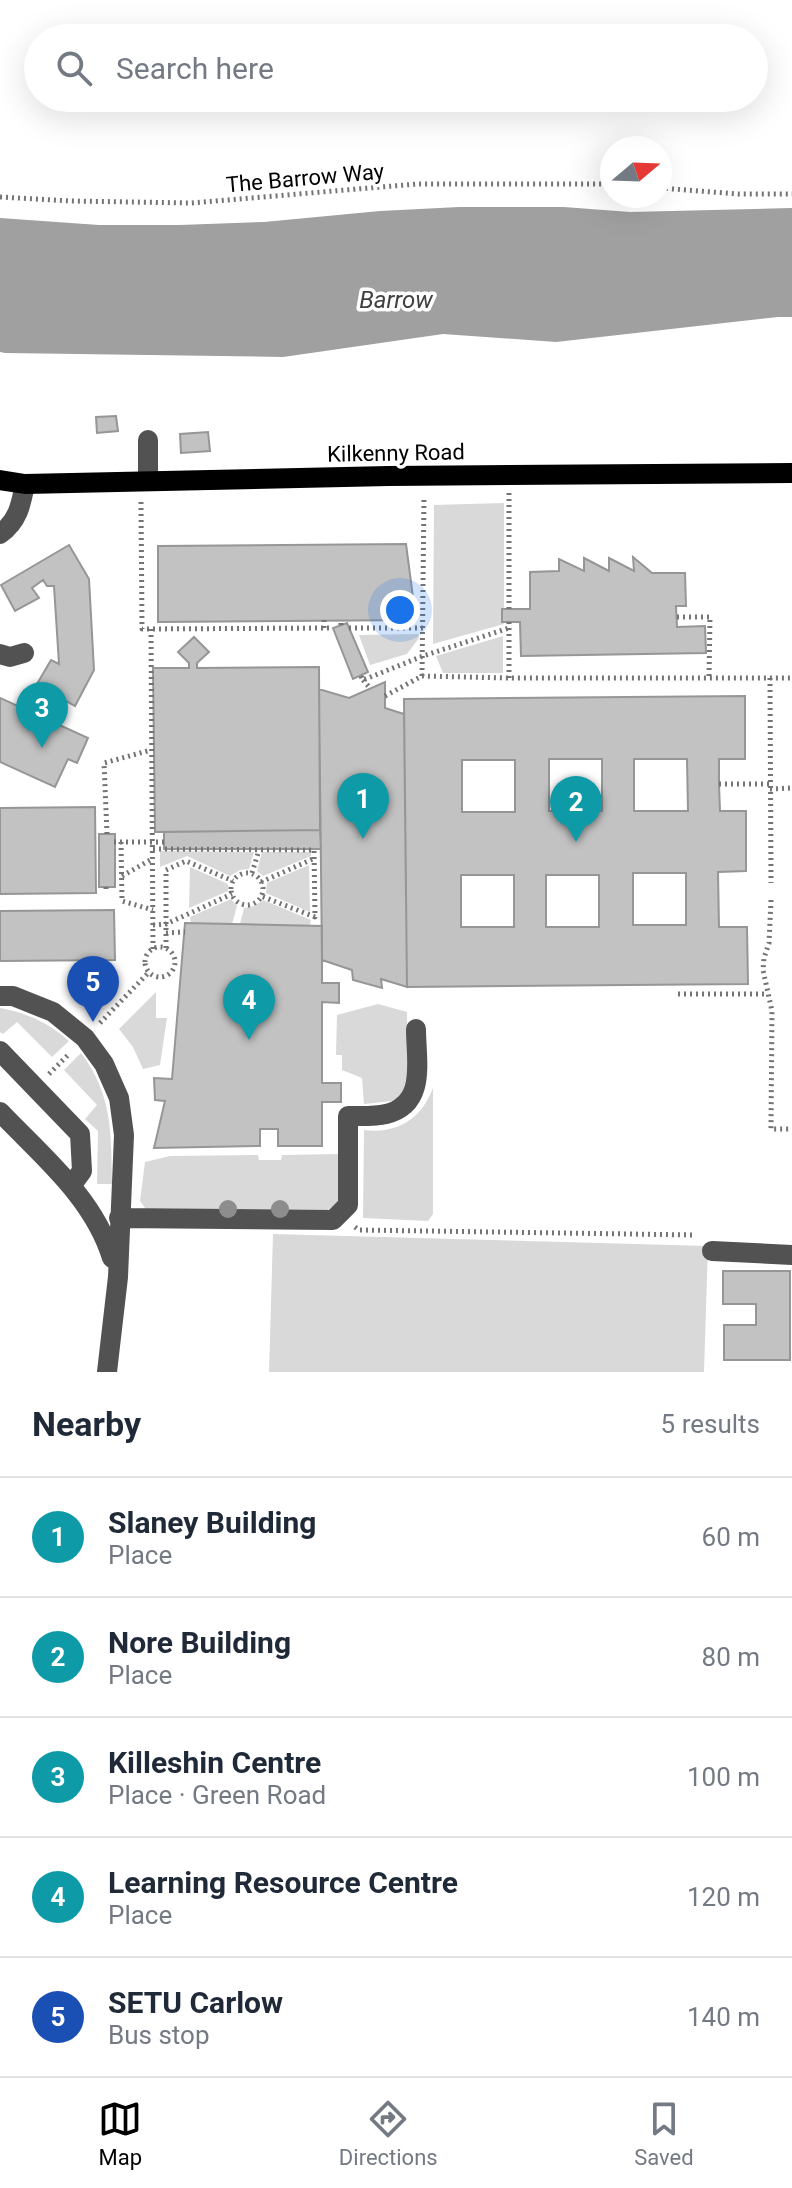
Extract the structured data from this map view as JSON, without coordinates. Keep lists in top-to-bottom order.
{
  "streets": {
    "main road": ["Kilkenny Road"],
    "path": ["The Barrow Way"]
  },
  "water": ["Barrow"],
  "north": "right",
  "page": {
    "search": "Search here",
    "pins": [
      "3",
      "1",
      "2",
      "5",
      "4"
    ],
    "heading": ["Nearby", "5 results"],
    "list": [
      {
        "mark": "1",
        "name": "Slaney Building",
        "note": "Place",
        "value": "60 m"
      },
      {
        "mark": "2",
        "name": "Nore Building",
        "note": "Place",
        "value": "80 m"
      },
      {
        "mark": "3",
        "name": "Killeshin Centre",
        "note": "Place · Green Road",
        "value": "100 m"
      },
      {
        "mark": "4",
        "name": "Learning Resource Centre",
        "note": "Place",
        "value": "120 m"
      },
      {
        "mark": "5",
        "name": "SETU Carlow",
        "note": "Bus stop",
        "value": "140 m"
      }
    ],
    "nav": ["Map", "Directions", "Saved"]
  }
}
